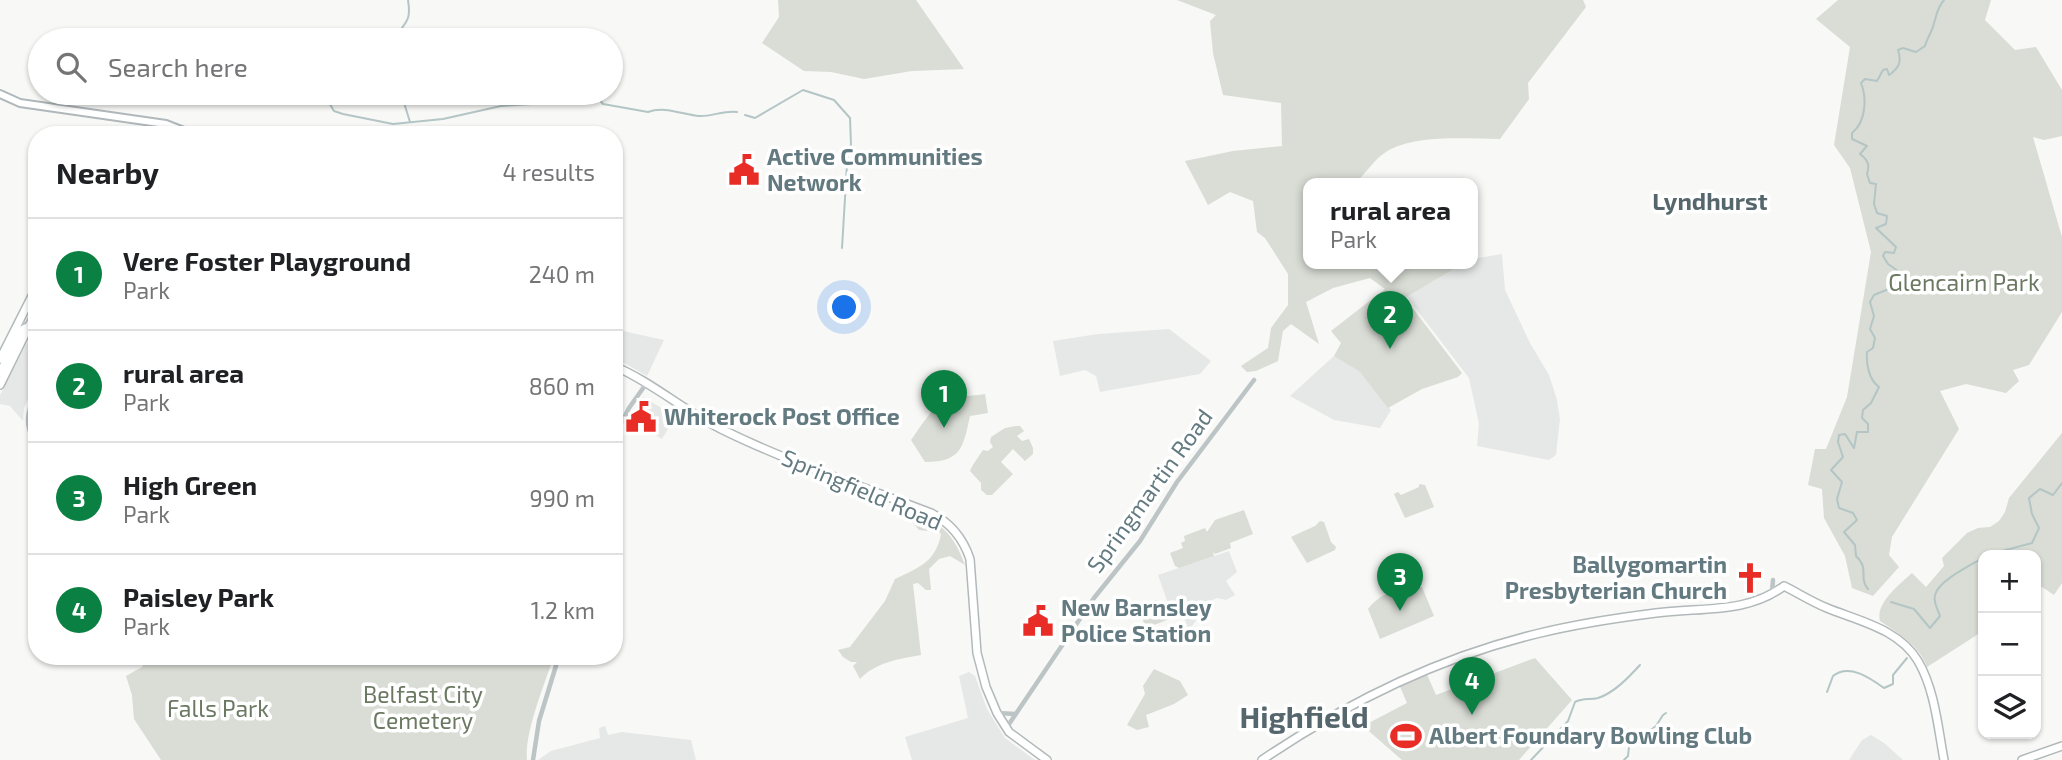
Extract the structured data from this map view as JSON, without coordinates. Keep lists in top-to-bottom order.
{
  "streets": {
    "highway": ["Springfield Road"],
    "street": ["Springmartin Road"]
  },
  "crossings": [
    ["Springfield Road", "Springmartin Road"]
  ],
  "districts": ["Lyndhurst", "Highfield"],
  "parks": ["Glencairn Park", "Belfast City Cemetery", "Falls Park"],
  "places": {
    "public building": ["Active Communities Network", "Whiterock Post Office", "New Barnsley Police Station"],
    "church": ["Ballygomartin Presbyterian Church"],
    "sports": ["Albert Foundary Bowling Club"]
  },
  "page": {
    "search": "Search here",
    "heading": ["Nearby", "4 results"],
    "popup": ["rural area", "Park"],
    "list": [
      {
        "mark": "1",
        "name": "Vere Foster Playground",
        "note": "Park",
        "value": "240 m"
      },
      {
        "mark": "2",
        "name": "rural area",
        "note": "Park",
        "value": "860 m"
      },
      {
        "mark": "3",
        "name": "High Green",
        "note": "Park",
        "value": "990 m"
      },
      {
        "mark": "4",
        "name": "Paisley Park",
        "note": "Park",
        "value": "1.2 km"
      }
    ],
    "pins": [
      "2",
      "1",
      "3",
      "4"
    ],
    "map_buttons": ["+", "−"]
  }
}
